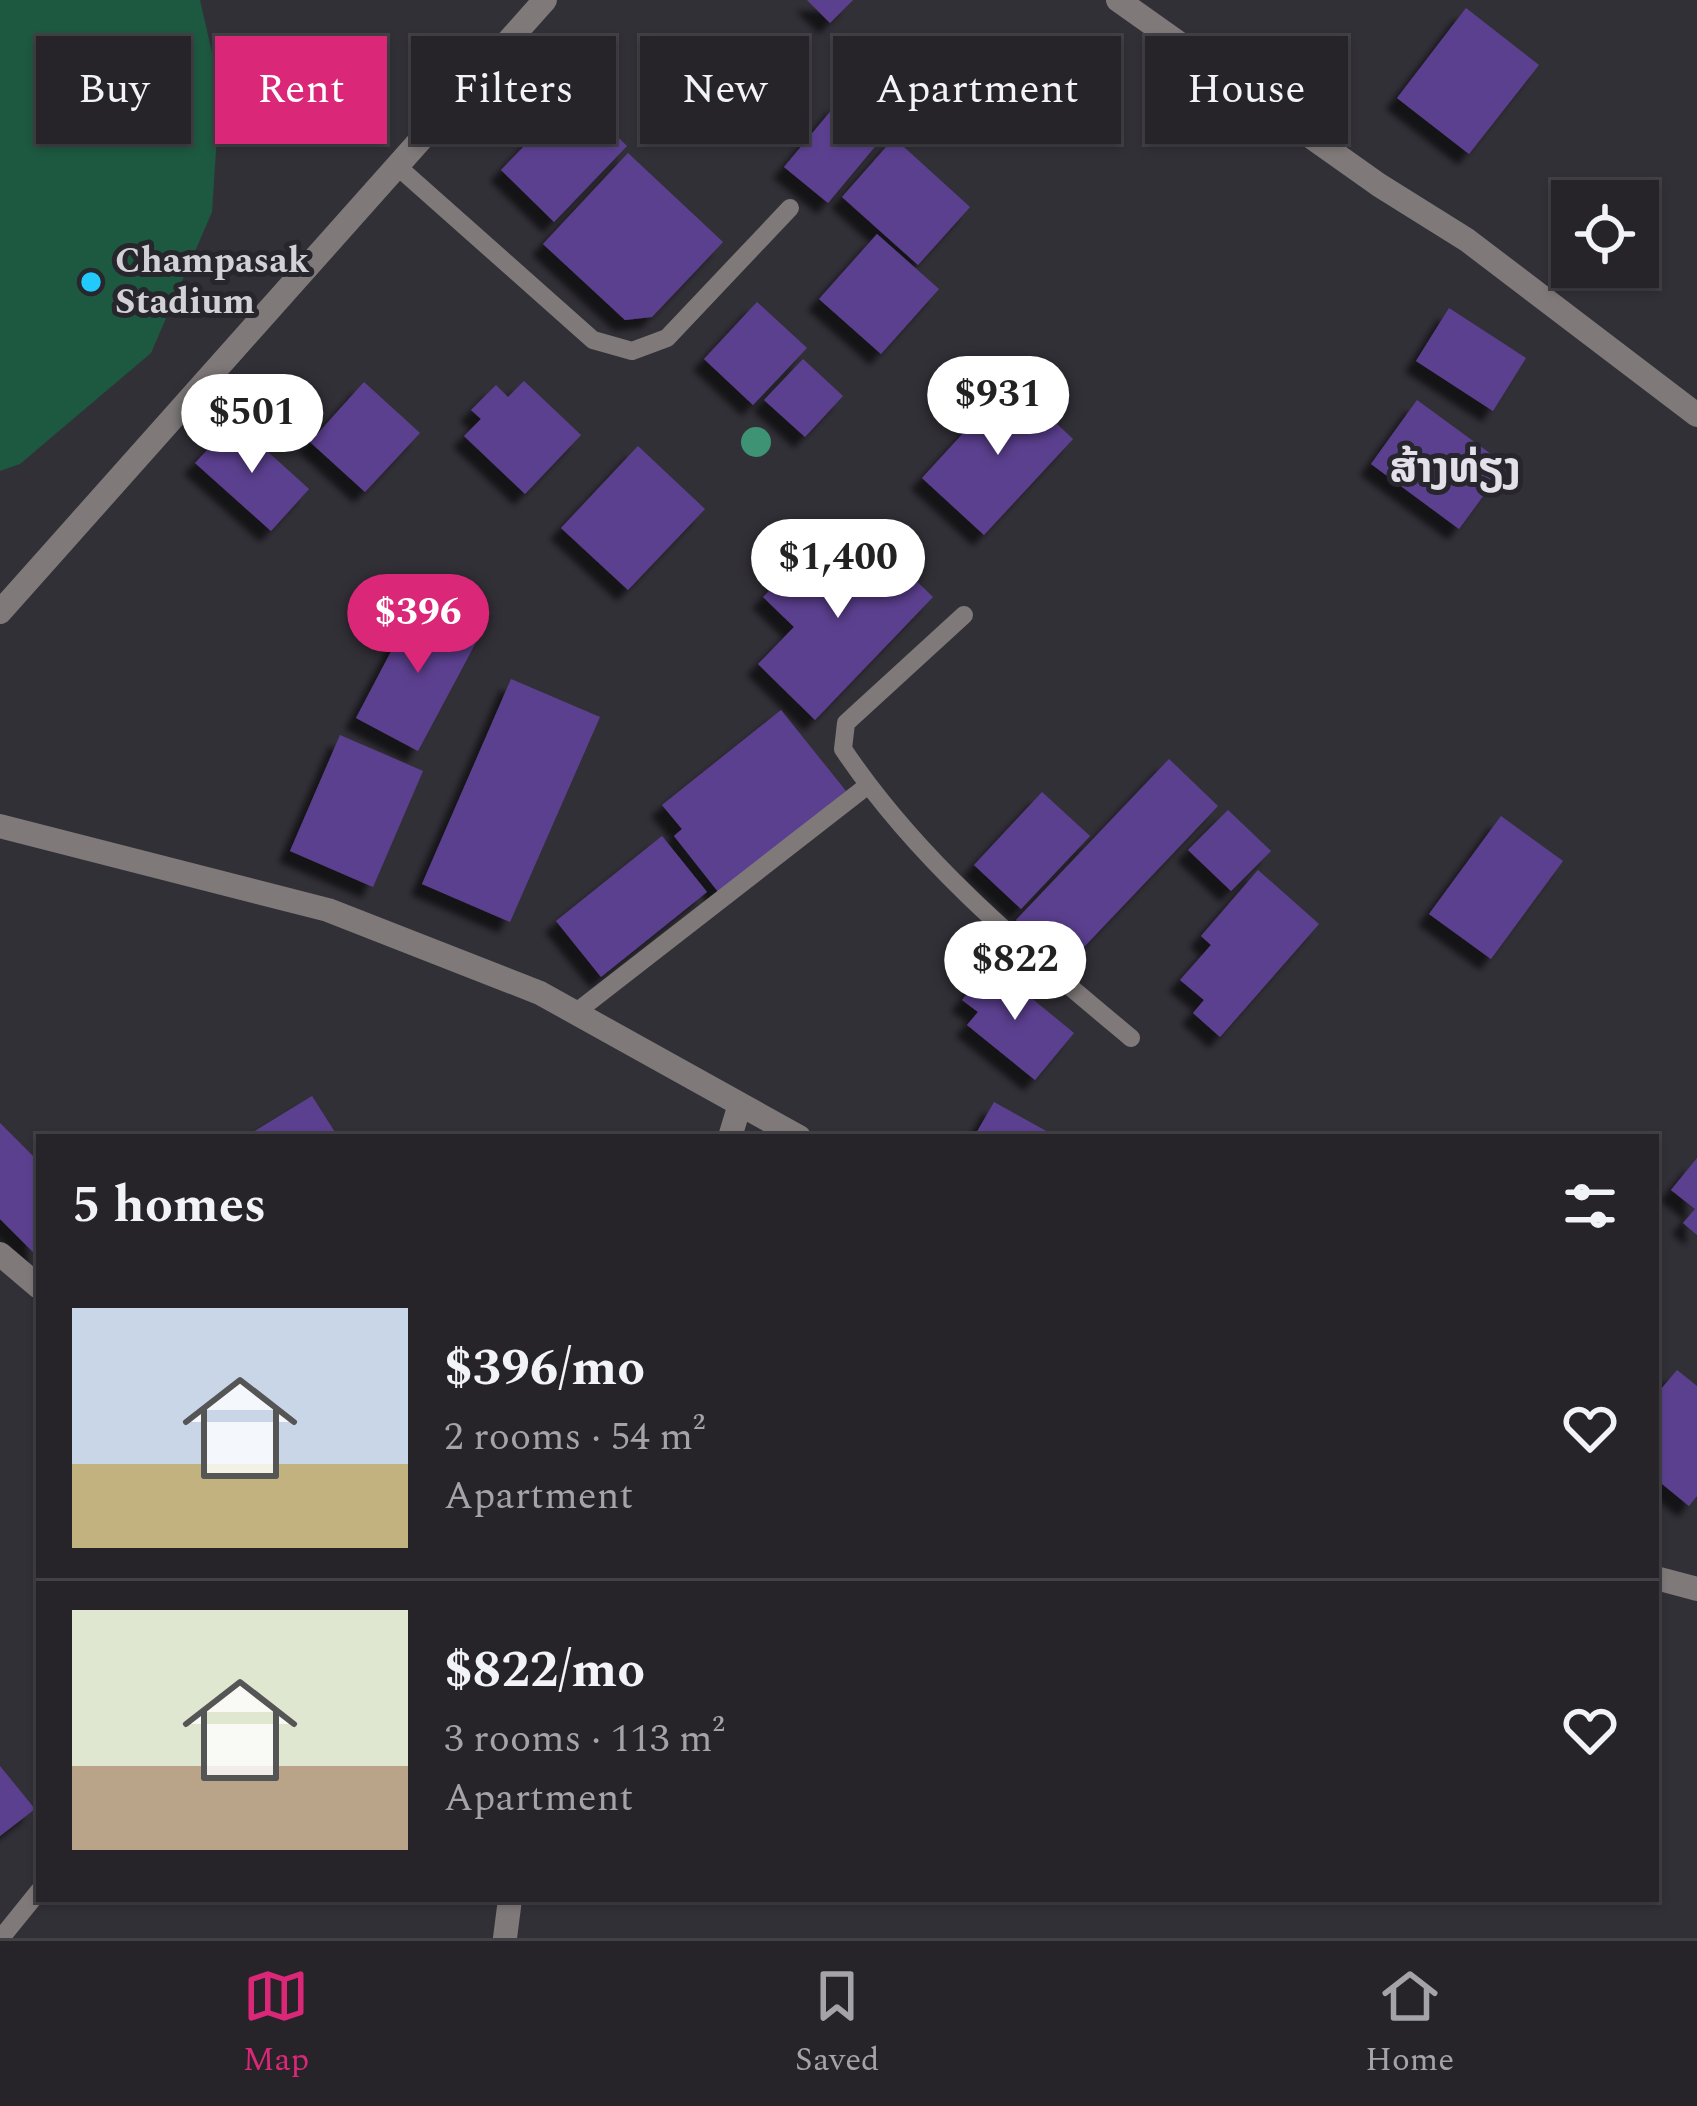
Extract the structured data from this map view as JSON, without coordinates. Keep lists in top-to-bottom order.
{
  "districts": ["ສ້າງທ່ຽງ"],
  "places": ["Champasak Stadium"],
  "page": {
    "chip": [
      "Buy",
      "Rent",
      "Filters",
      "New",
      "Apartment",
      "House"
    ],
    "price": [
      "$931",
      "$501",
      "$1,400",
      "$396",
      "$822"
    ],
    "heading": "5 homes",
    "list": [
      {
        "name": "$396/mo",
        "note": "2 rooms · 54 m² · Apartment"
      },
      {
        "name": "$822/mo",
        "note": "3 rooms · 113 m² · Apartment"
      }
    ],
    "tabs": ["Map", "Saved", "Home"]
  }
}
